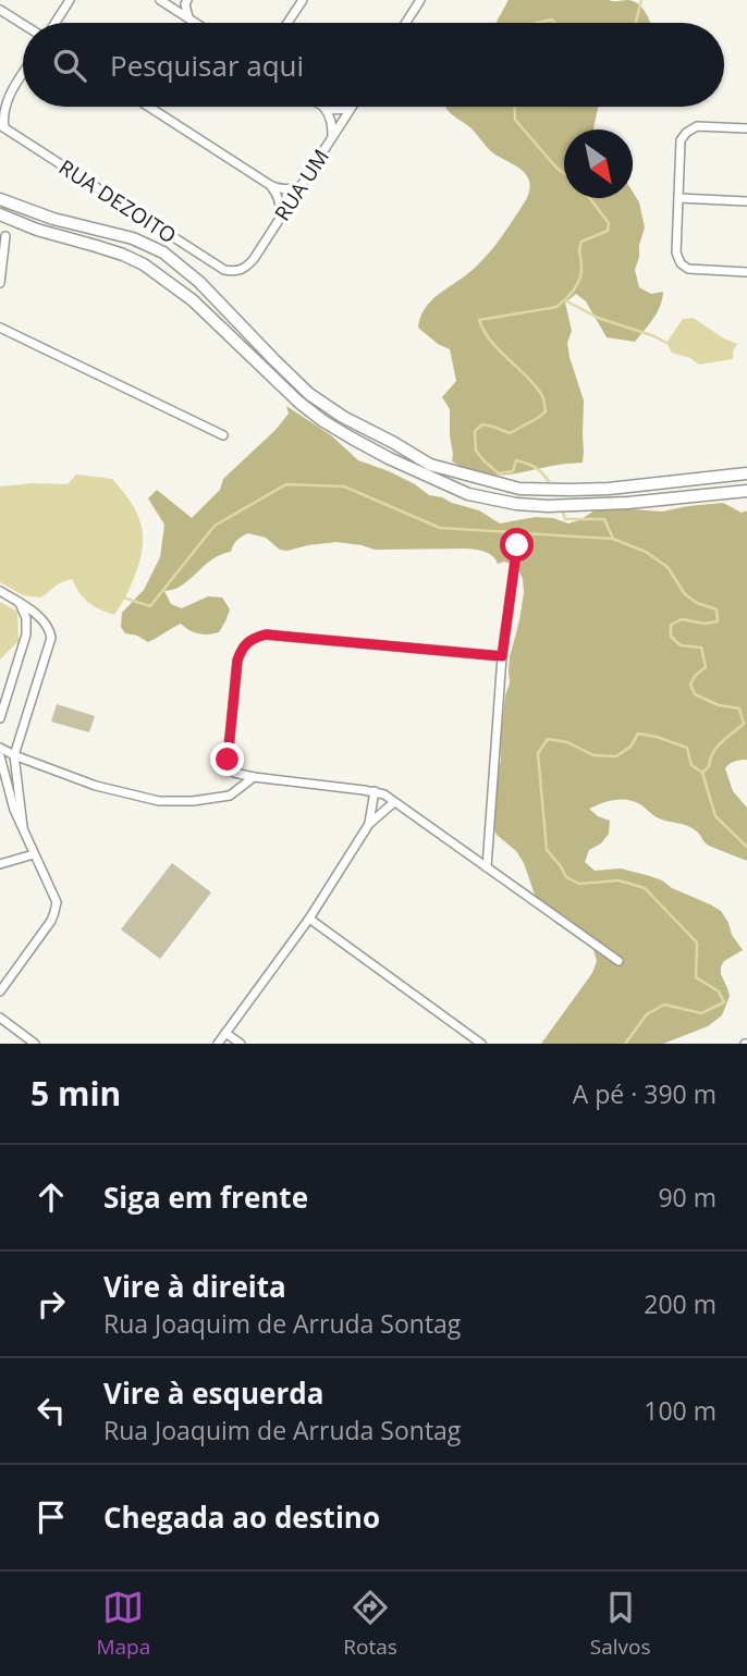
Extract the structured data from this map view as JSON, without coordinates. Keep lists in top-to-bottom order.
{
  "streets": {
    "street": ["RUA UM", "RUA DEZOITO"]
  },
  "crossings": [
    ["RUA UM", "RUA DEZOITO"]
  ],
  "north": "bottom right",
  "page": {
    "search": "Pesquisar aqui",
    "heading": ["5 min", "A pé · 390 m"],
    "list": [
      ["Siga em frente", "90 m"],
      ["Vire à direita", "Rua Joaquim de Arruda Sontag", "200 m"],
      ["Vire à esquerda", "Rua Joaquim de Arruda Sontag", "100 m"],
      "Chegada ao destino"
    ],
    "nav": ["Mapa", "Rotas", "Salvos"]
  }
}
